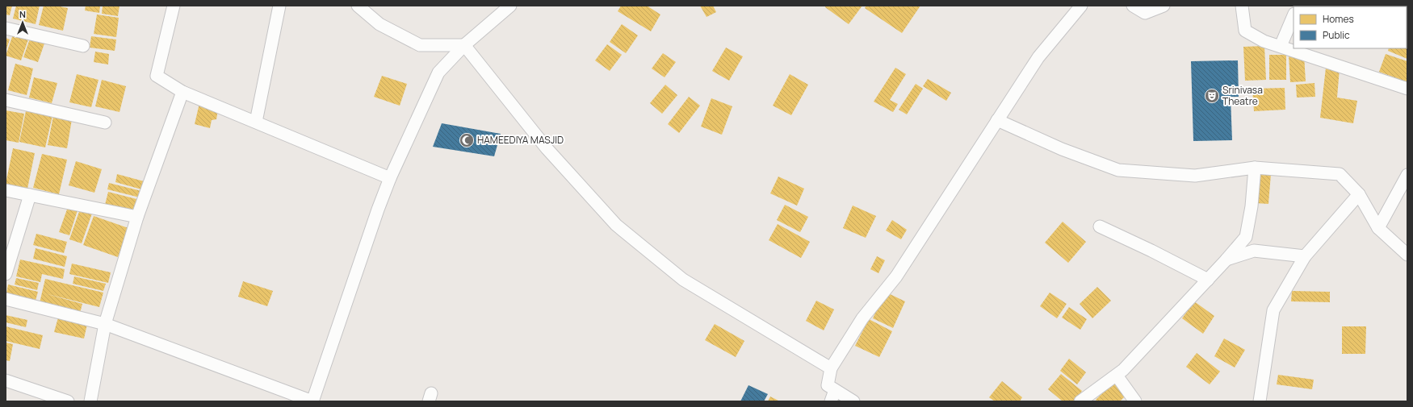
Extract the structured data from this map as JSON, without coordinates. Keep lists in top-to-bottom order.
{
  "places": {
    "theatre": ["Srinivasa Theatre"],
    "mosque": ["HAMEEDIYA MASJID"]
  },
  "legend": ["Homes", "Public"],
  "north": "top"
}
